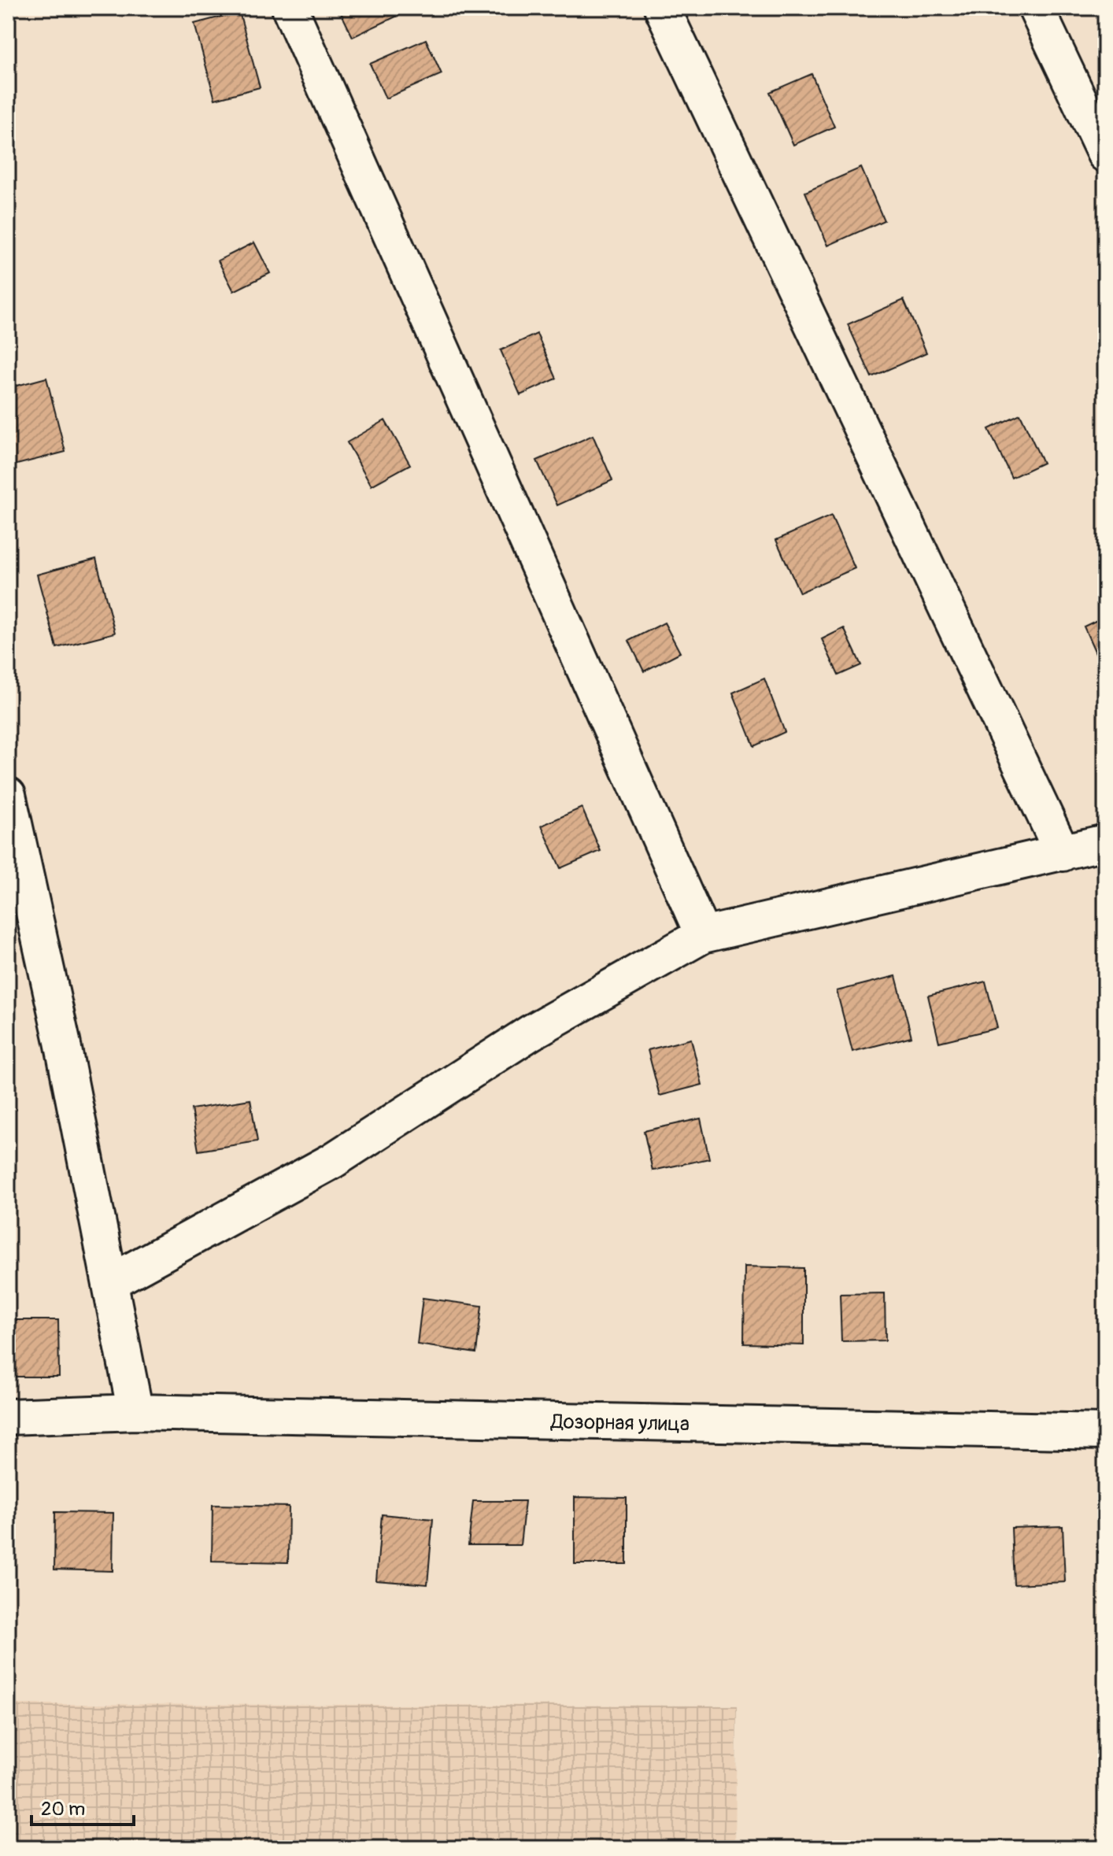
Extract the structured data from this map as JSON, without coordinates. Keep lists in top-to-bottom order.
{
  "streets": {
    "street": ["Дозорная улица"]
  },
  "scale_bar": "20 m"
}
